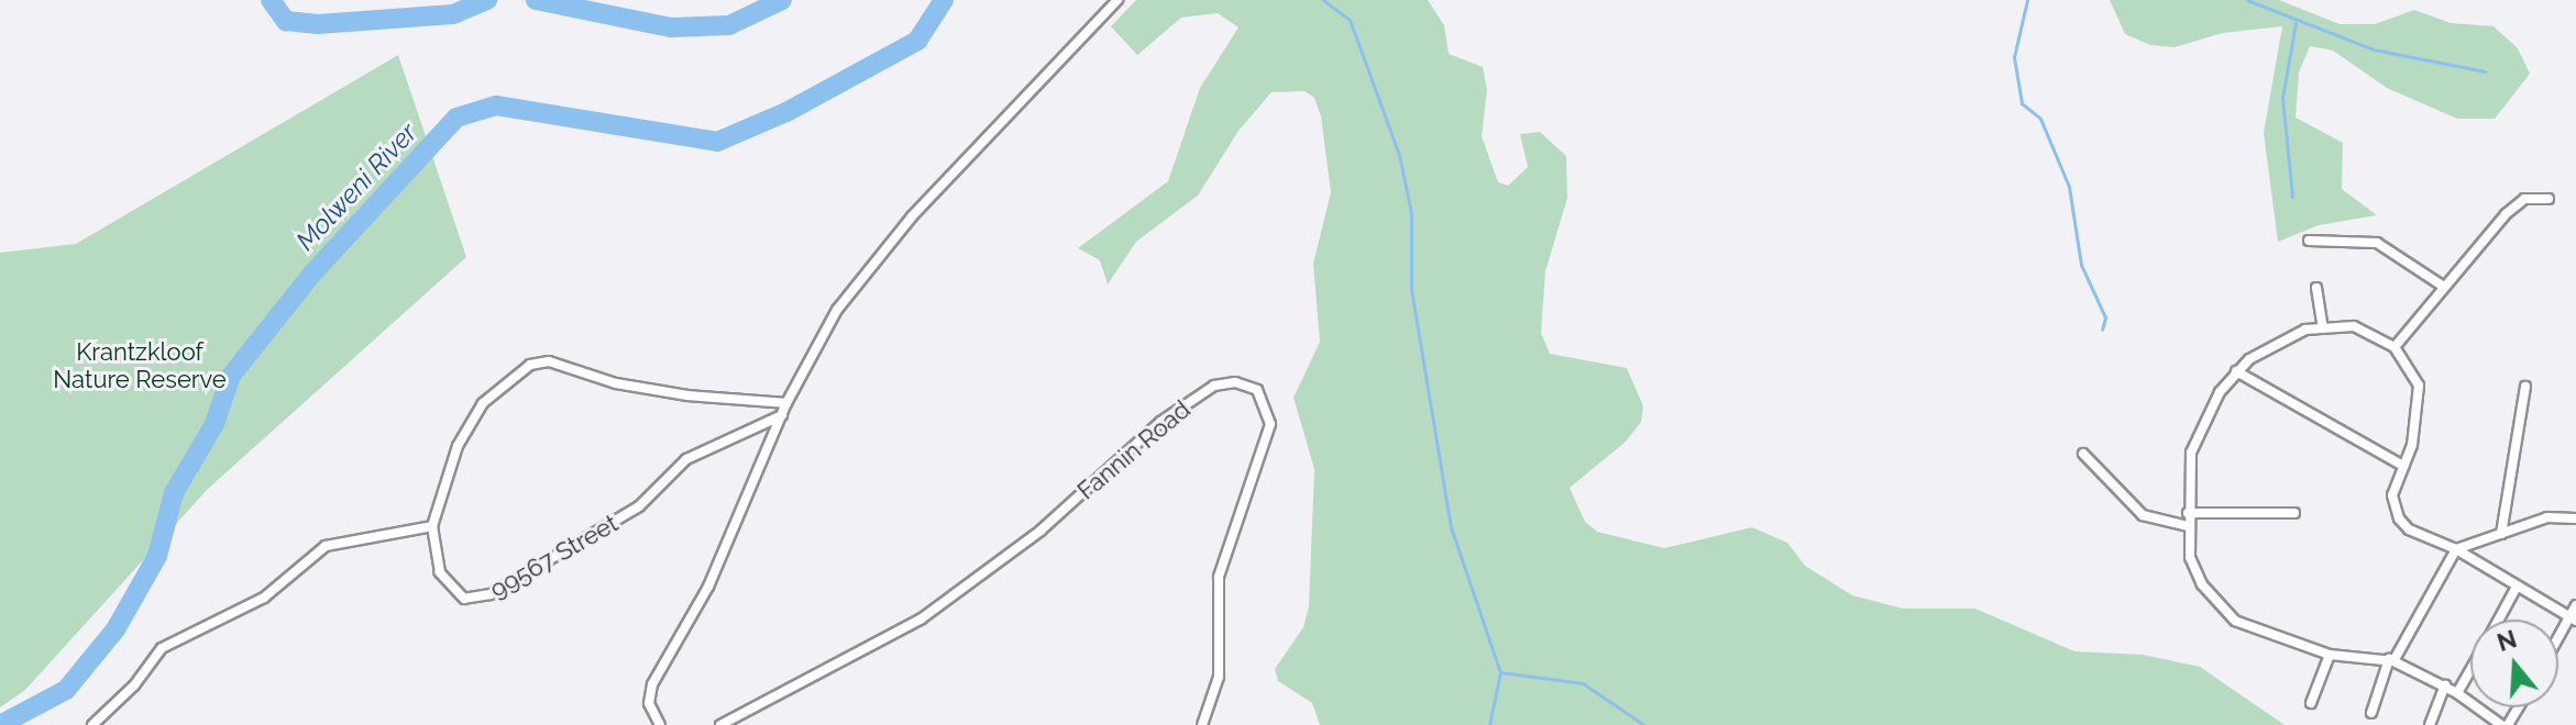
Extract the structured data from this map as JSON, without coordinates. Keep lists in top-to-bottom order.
{
  "streets": {
    "street": ["Fannin Road", "99567 Street"]
  },
  "water": ["Molweni River"],
  "parks": ["Krantzkloof Nature Reserve"],
  "north": "top"
}
